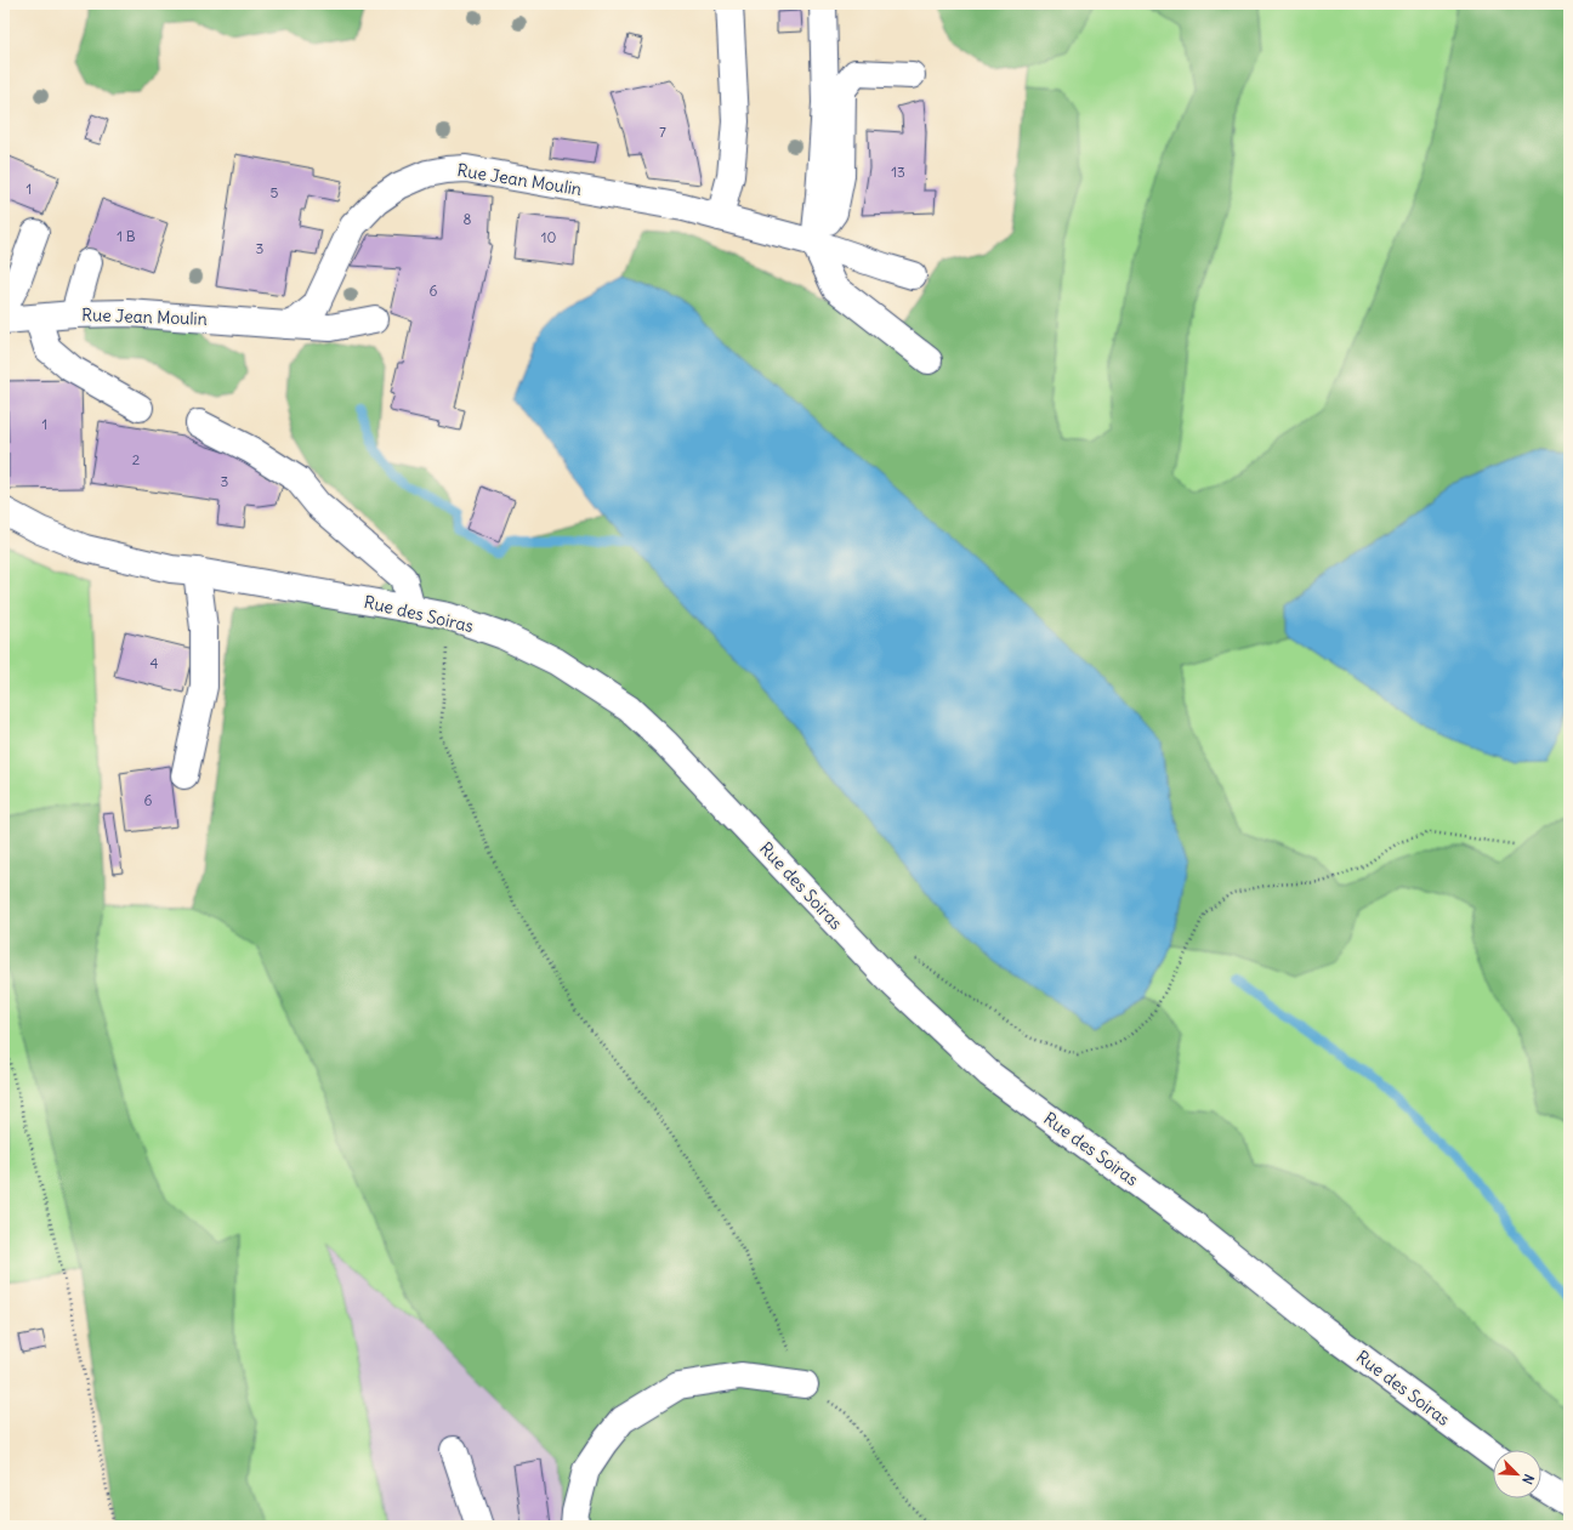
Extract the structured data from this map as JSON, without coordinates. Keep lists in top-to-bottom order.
{
  "streets": {
    "street": ["Rue Jean Moulin", "Rue des Soiras"]
  },
  "house_numbers": [
    "7",
    "13",
    "1",
    "5",
    "8",
    "1 B",
    "10",
    "3",
    "6",
    "1",
    "2",
    "3",
    "4",
    "6"
  ],
  "north": "bottom right"
}
